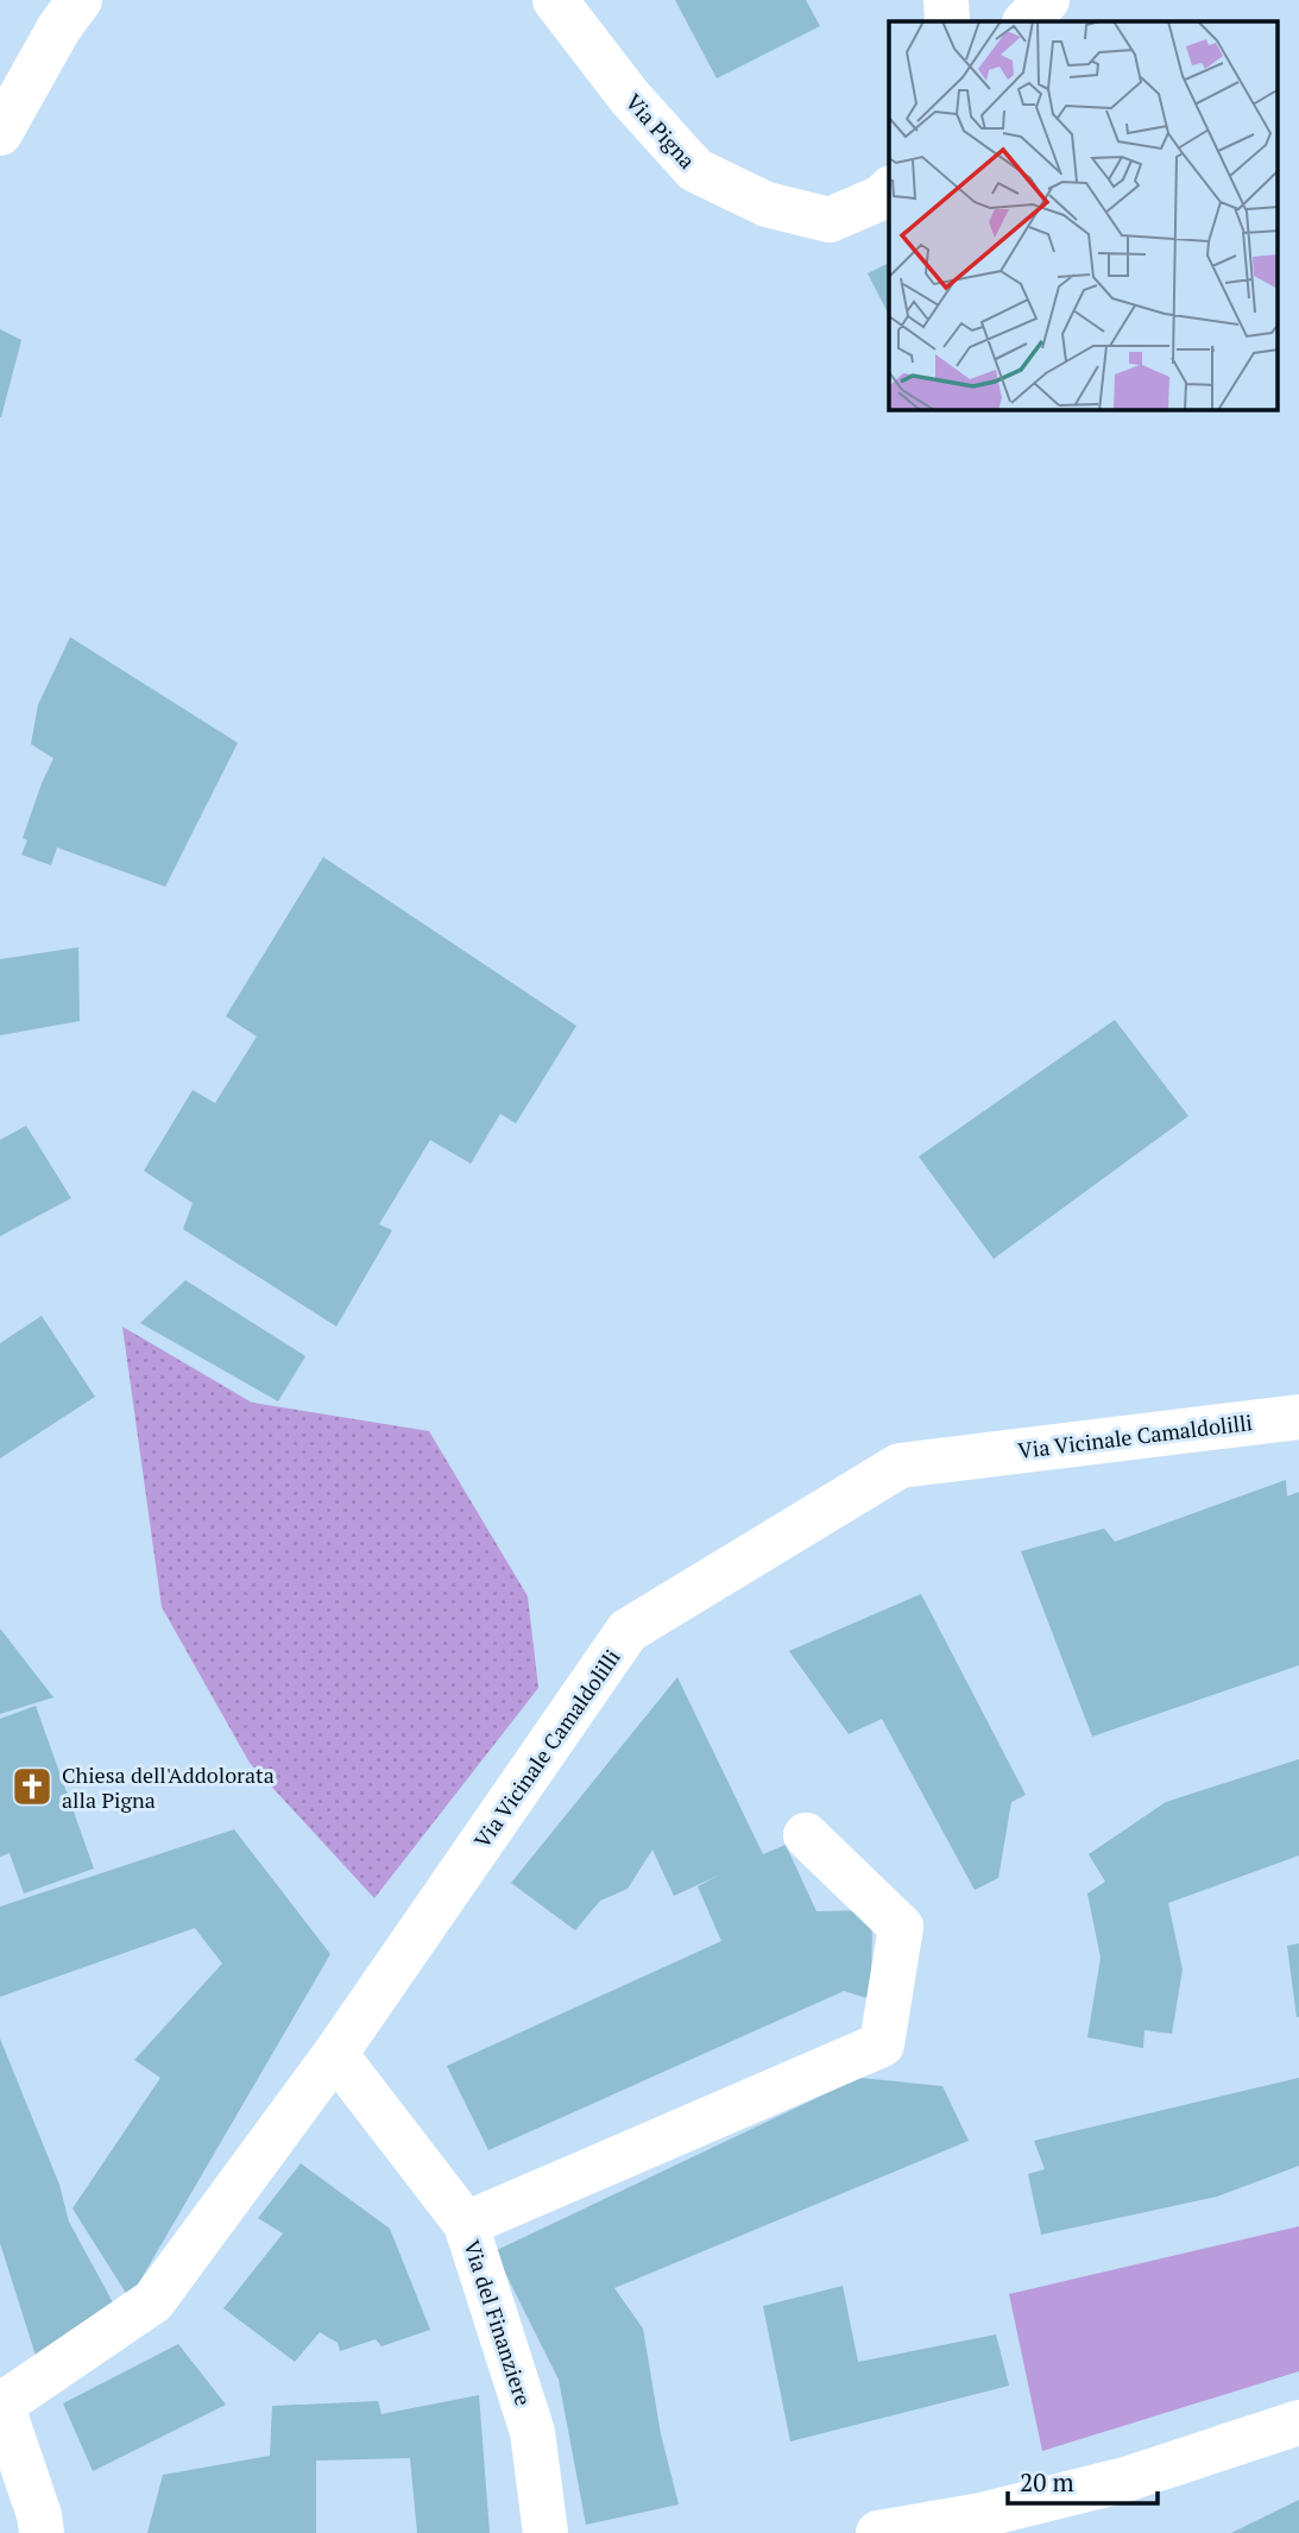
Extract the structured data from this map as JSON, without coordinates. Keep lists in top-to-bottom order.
{
  "streets": {
    "main road": ["Via Pigna", "Via Vicinale Camaldolilli", "Via del Finanziere"]
  },
  "crossings": [
    ["Via Vicinale Camaldolilli", "Via del Finanziere"]
  ],
  "places": {
    "church": ["Chiesa dell'Addolorata alla Pigna"]
  },
  "scale_bar": "20 m"
}
